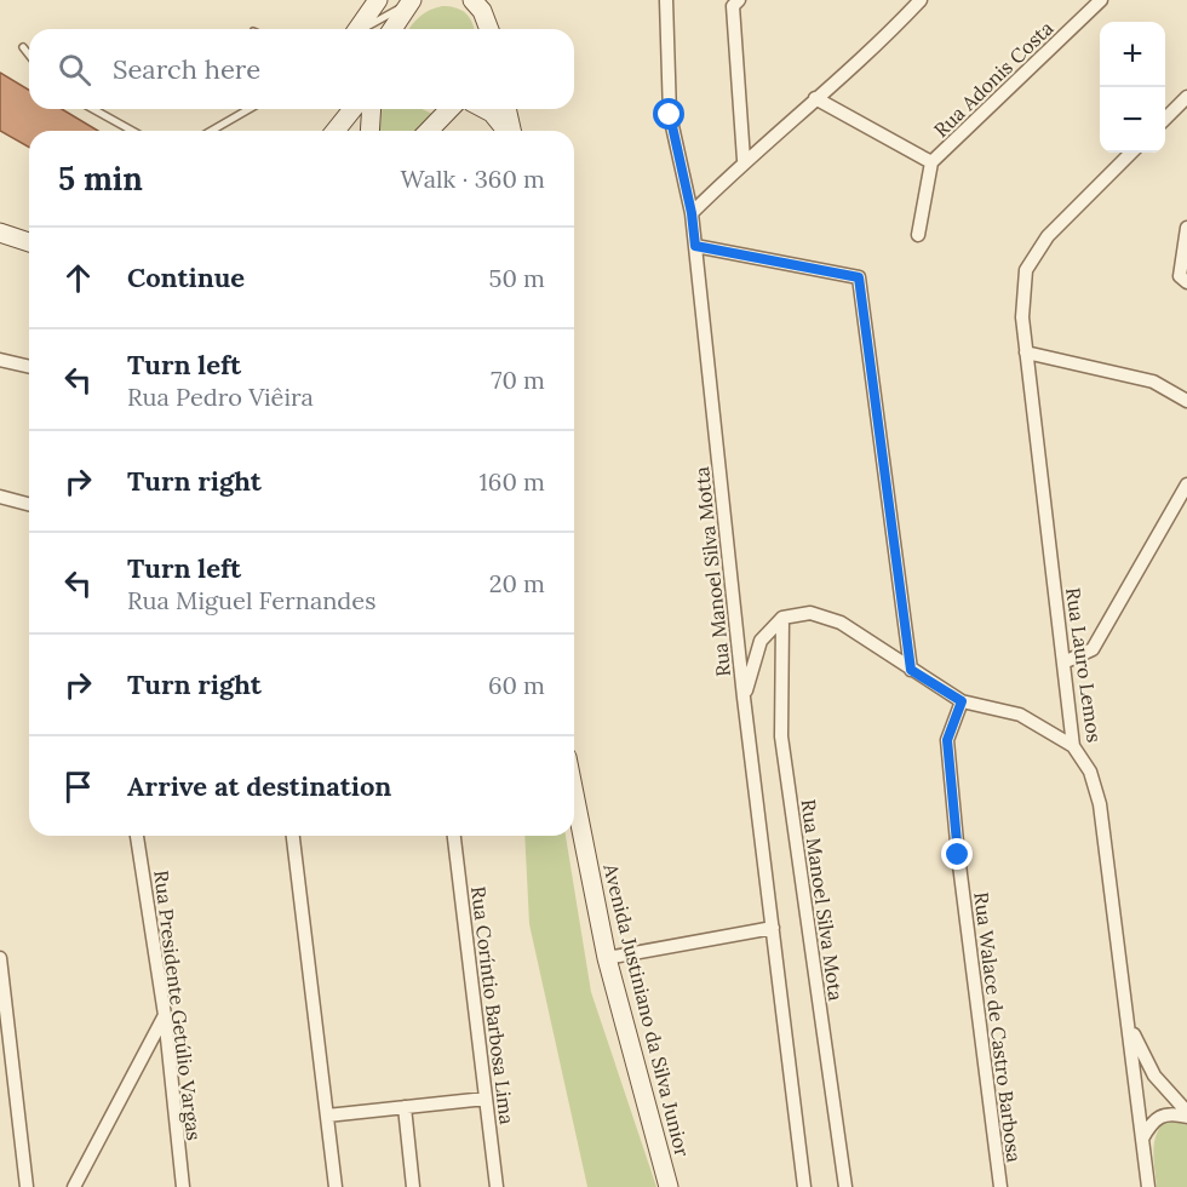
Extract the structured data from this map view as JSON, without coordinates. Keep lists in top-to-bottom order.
{
  "streets": {
    "street": [
      "Rua Adonis Costa",
      "Rua Manoel Silva Motta",
      "Rua Lauro Lemos",
      "Rua Manoel Silva Mota",
      "Rua Presidente Getúlio Vargas",
      "Rua Coríntio Barbosa Lima",
      "Avenida Justiniano da Silva Junior",
      "Rua Walace de Castro Barbosa"
    ]
  },
  "page": {
    "map_buttons": ["+", "−"],
    "search": "Search here",
    "heading": ["5 min", "Walk · 360 m"],
    "list": [
      ["Continue", "50 m"],
      ["Turn left", "Rua Pedro Viêira", "70 m"],
      ["Turn right", "160 m"],
      ["Turn left", "Rua Miguel Fernandes", "20 m"],
      ["Turn right", "60 m"],
      "Arrive at destination"
    ]
  }
}
